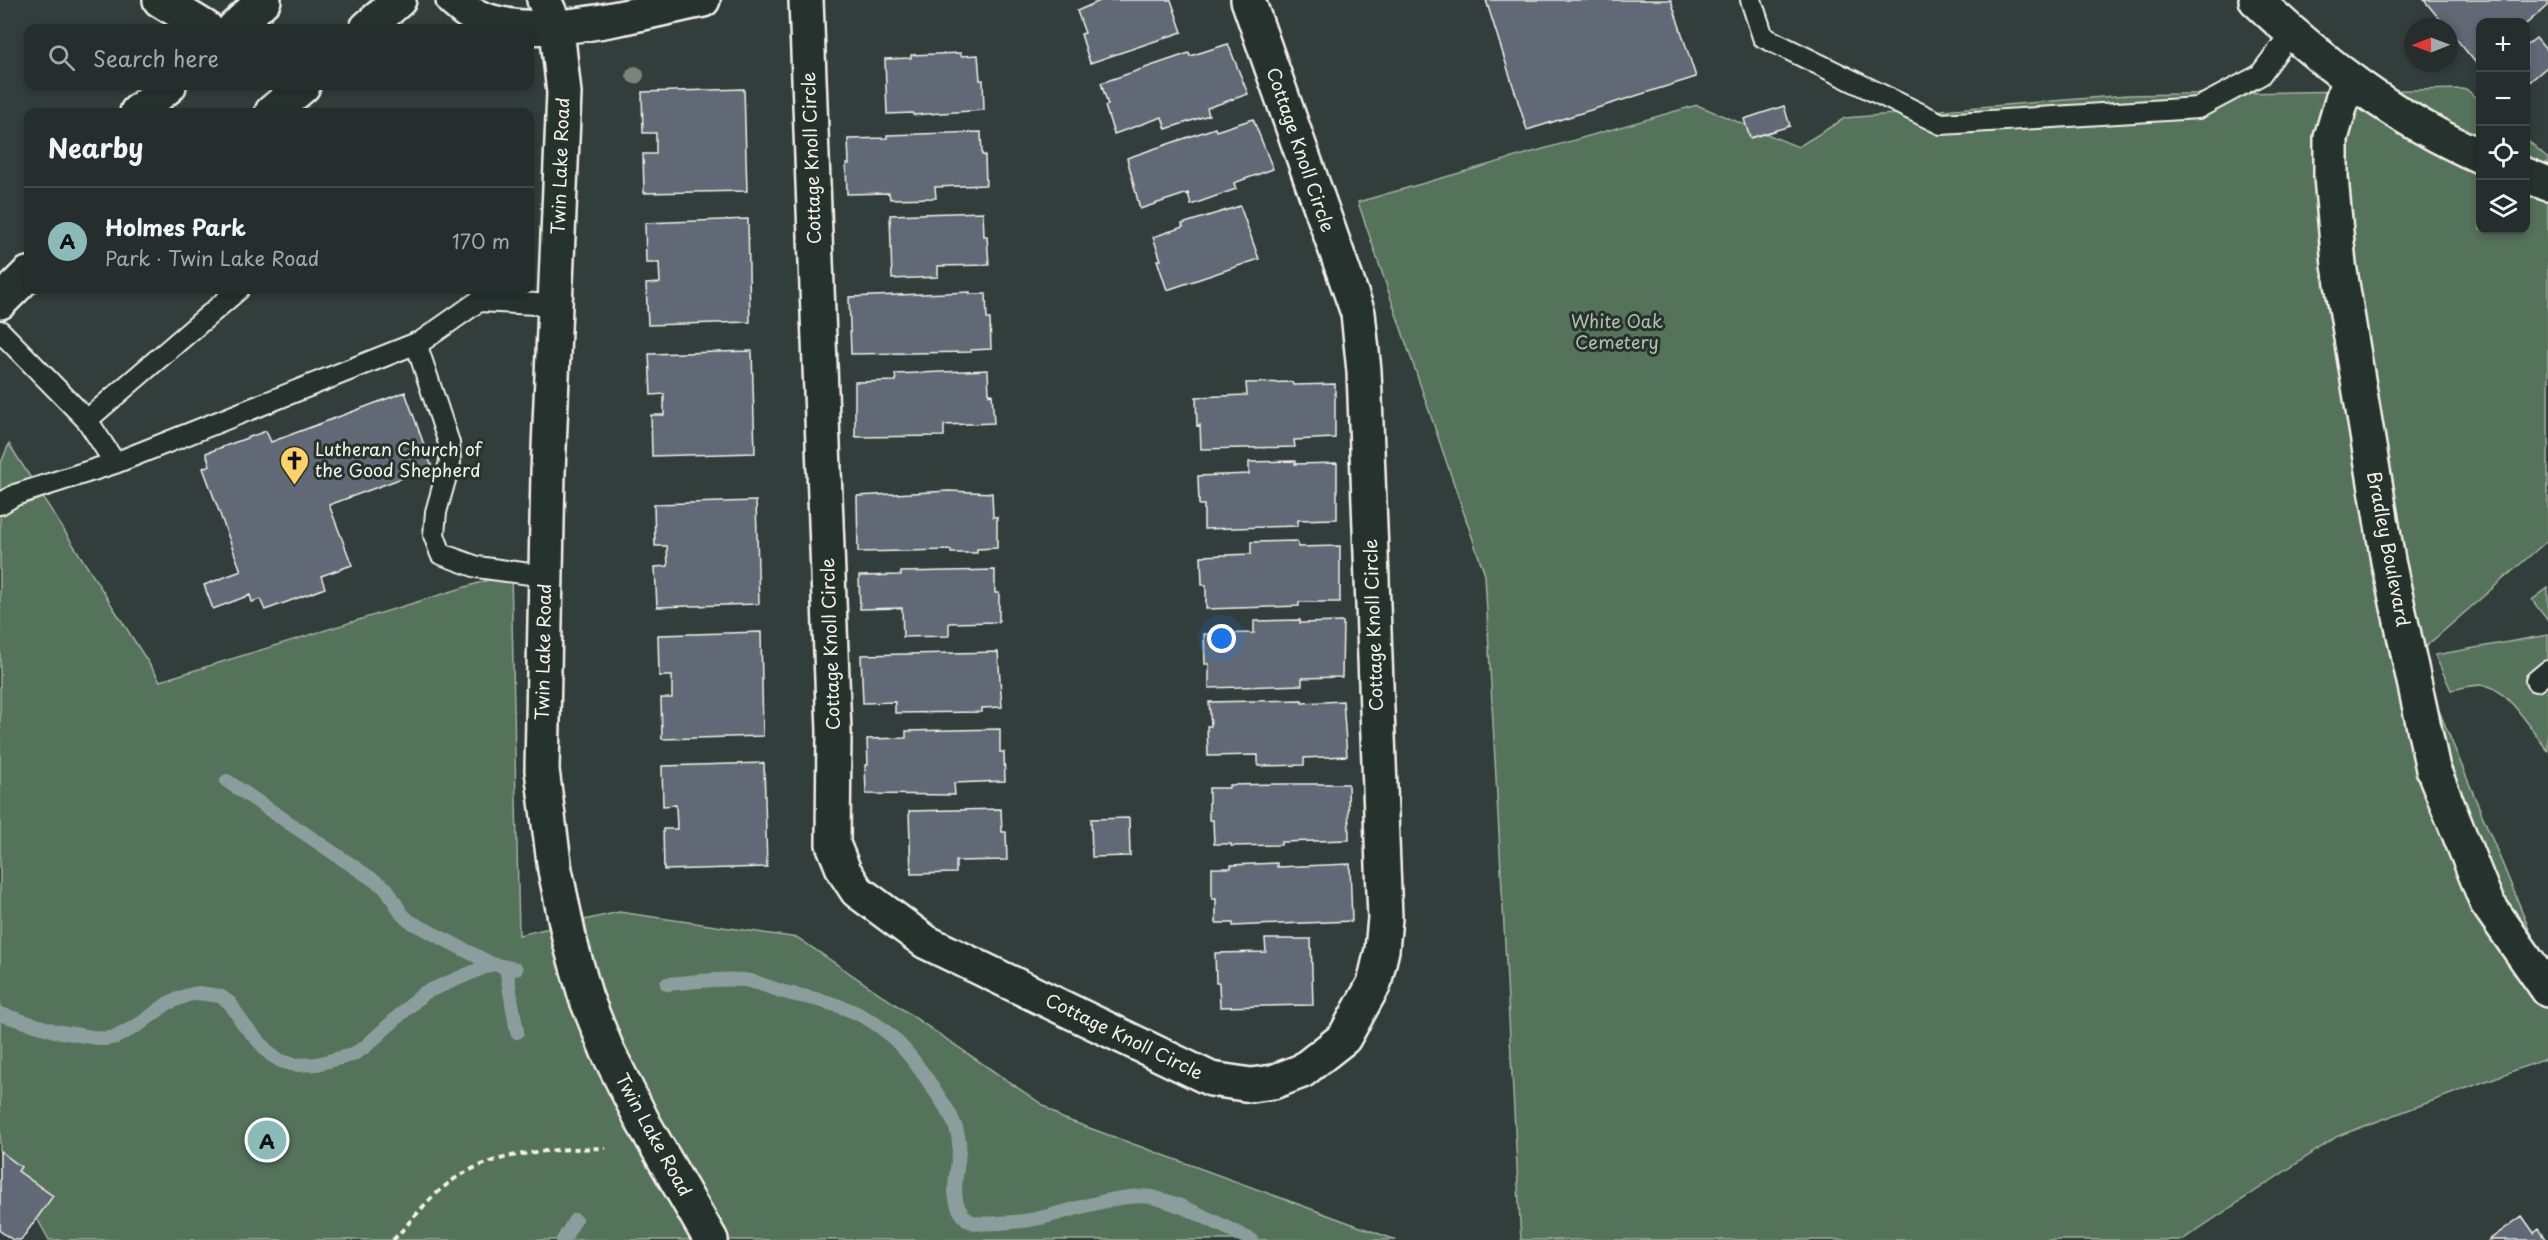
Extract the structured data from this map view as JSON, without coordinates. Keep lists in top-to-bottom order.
{
  "streets": {
    "street": ["Cottage Knoll Circle", "Twin Lake Road", "Bradley Boulevard"]
  },
  "parks": ["White Oak Cemetery"],
  "places": {
    "church": ["Lutheran Church of the Good Shepherd"]
  },
  "north": "left",
  "page": {
    "map_buttons": ["+", "−"],
    "search": "Search here",
    "heading": "Nearby",
    "list": [
      {
        "mark": "A",
        "name": "Holmes Park",
        "note": "Park · Twin Lake Road",
        "value": "170 m"
      }
    ],
    "pins": "A"
  }
}
